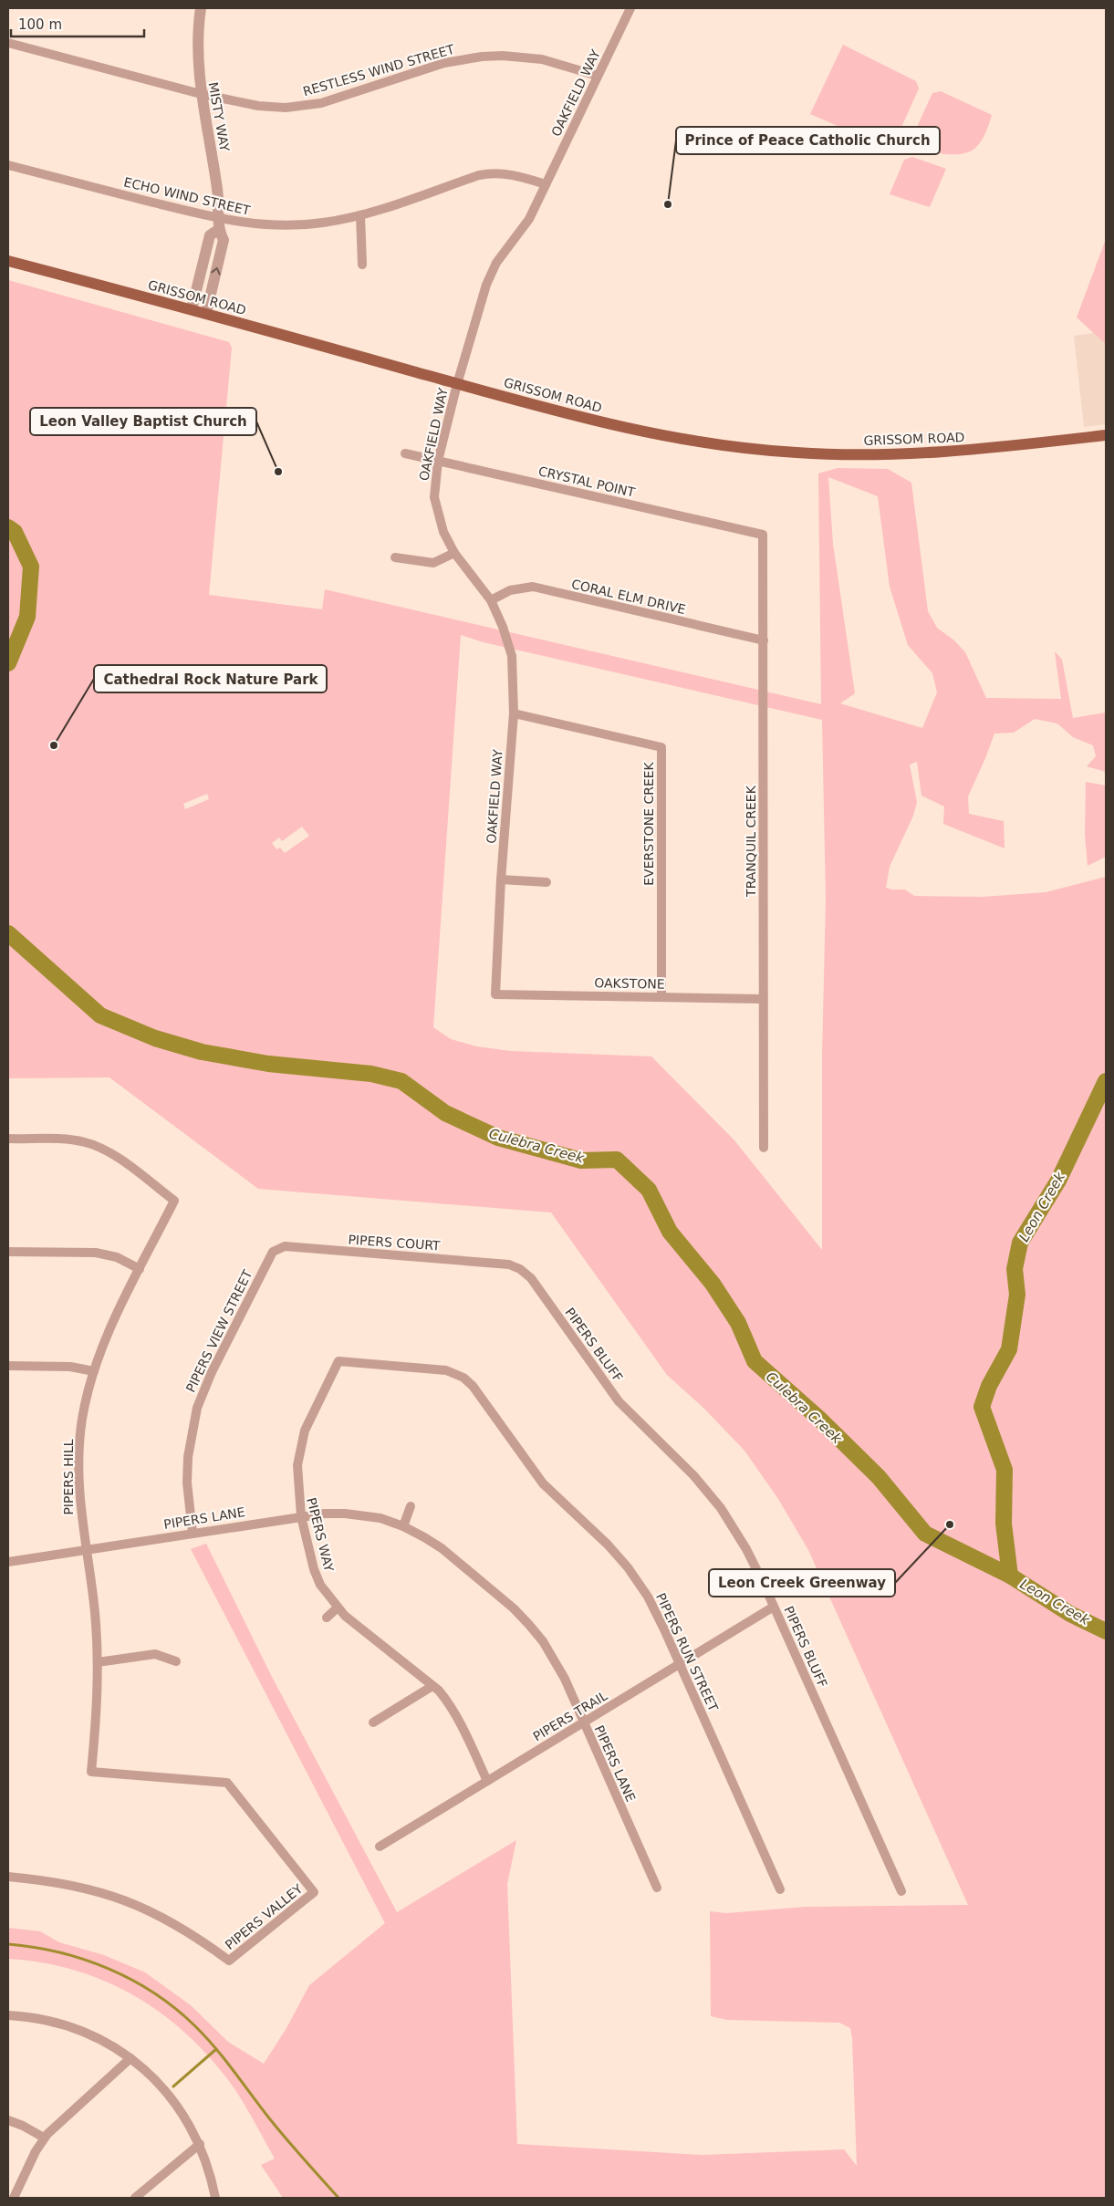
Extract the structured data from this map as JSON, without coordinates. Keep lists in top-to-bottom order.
{
  "streets": {
    "main road": ["GRISSOM ROAD"],
    "street": [
      "RESTLESS WIND STREET",
      "OAKFIELD WAY",
      "MISTY WAY",
      "ECHO WIND STREET",
      "CRYSTAL POINT",
      "CORAL ELM DRIVE",
      "EVERSTONE CREEK",
      "TRANQUIL CREEK",
      "OAKSTONE",
      "PIPERS COURT",
      "PIPERS VIEW STREET",
      "PIPERS BLUFF",
      "PIPERS HILL",
      "PIPERS LANE",
      "PIPERS WAY",
      "PIPERS RUN STREET",
      "PIPERS TRAIL",
      "PIPERS VALLEY"
    ]
  },
  "crossings": [
    ["RESTLESS WIND STREET", "OAKFIELD WAY"],
    ["RESTLESS WIND STREET", "MISTY WAY"],
    ["OAKFIELD WAY", "ECHO WIND STREET"],
    ["OAKFIELD WAY", "GRISSOM ROAD"],
    ["OAKFIELD WAY", "CRYSTAL POINT"],
    ["OAKFIELD WAY", "CORAL ELM DRIVE"],
    ["OAKFIELD WAY", "EVERSTONE CREEK"],
    ["OAKFIELD WAY", "OAKSTONE"],
    ["MISTY WAY", "ECHO WIND STREET"],
    ["MISTY WAY", "GRISSOM ROAD"],
    ["CRYSTAL POINT", "TRANQUIL CREEK"],
    ["CORAL ELM DRIVE", "TRANQUIL CREEK"],
    ["EVERSTONE CREEK", "OAKSTONE"],
    ["TRANQUIL CREEK", "OAKSTONE"],
    ["PIPERS COURT", "PIPERS VIEW STREET"],
    ["PIPERS COURT", "PIPERS BLUFF"],
    ["PIPERS VIEW STREET", "PIPERS LANE"],
    ["PIPERS BLUFF", "PIPERS TRAIL"],
    ["PIPERS HILL", "PIPERS LANE"],
    ["PIPERS HILL", "PIPERS VALLEY"],
    ["PIPERS LANE", "PIPERS WAY"],
    ["PIPERS LANE", "PIPERS TRAIL"],
    ["PIPERS WAY", "PIPERS RUN STREET"],
    ["PIPERS WAY", "PIPERS TRAIL"],
    ["PIPERS RUN STREET", "PIPERS TRAIL"]
  ],
  "water": ["Culebra Creek", "Leon Creek"],
  "places": [
    "Prince of Peace Catholic Church",
    "Leon Valley Baptist Church",
    "Cathedral Rock Nature Park",
    "Leon Creek Greenway"
  ],
  "scale_bar": "100 m"
}
